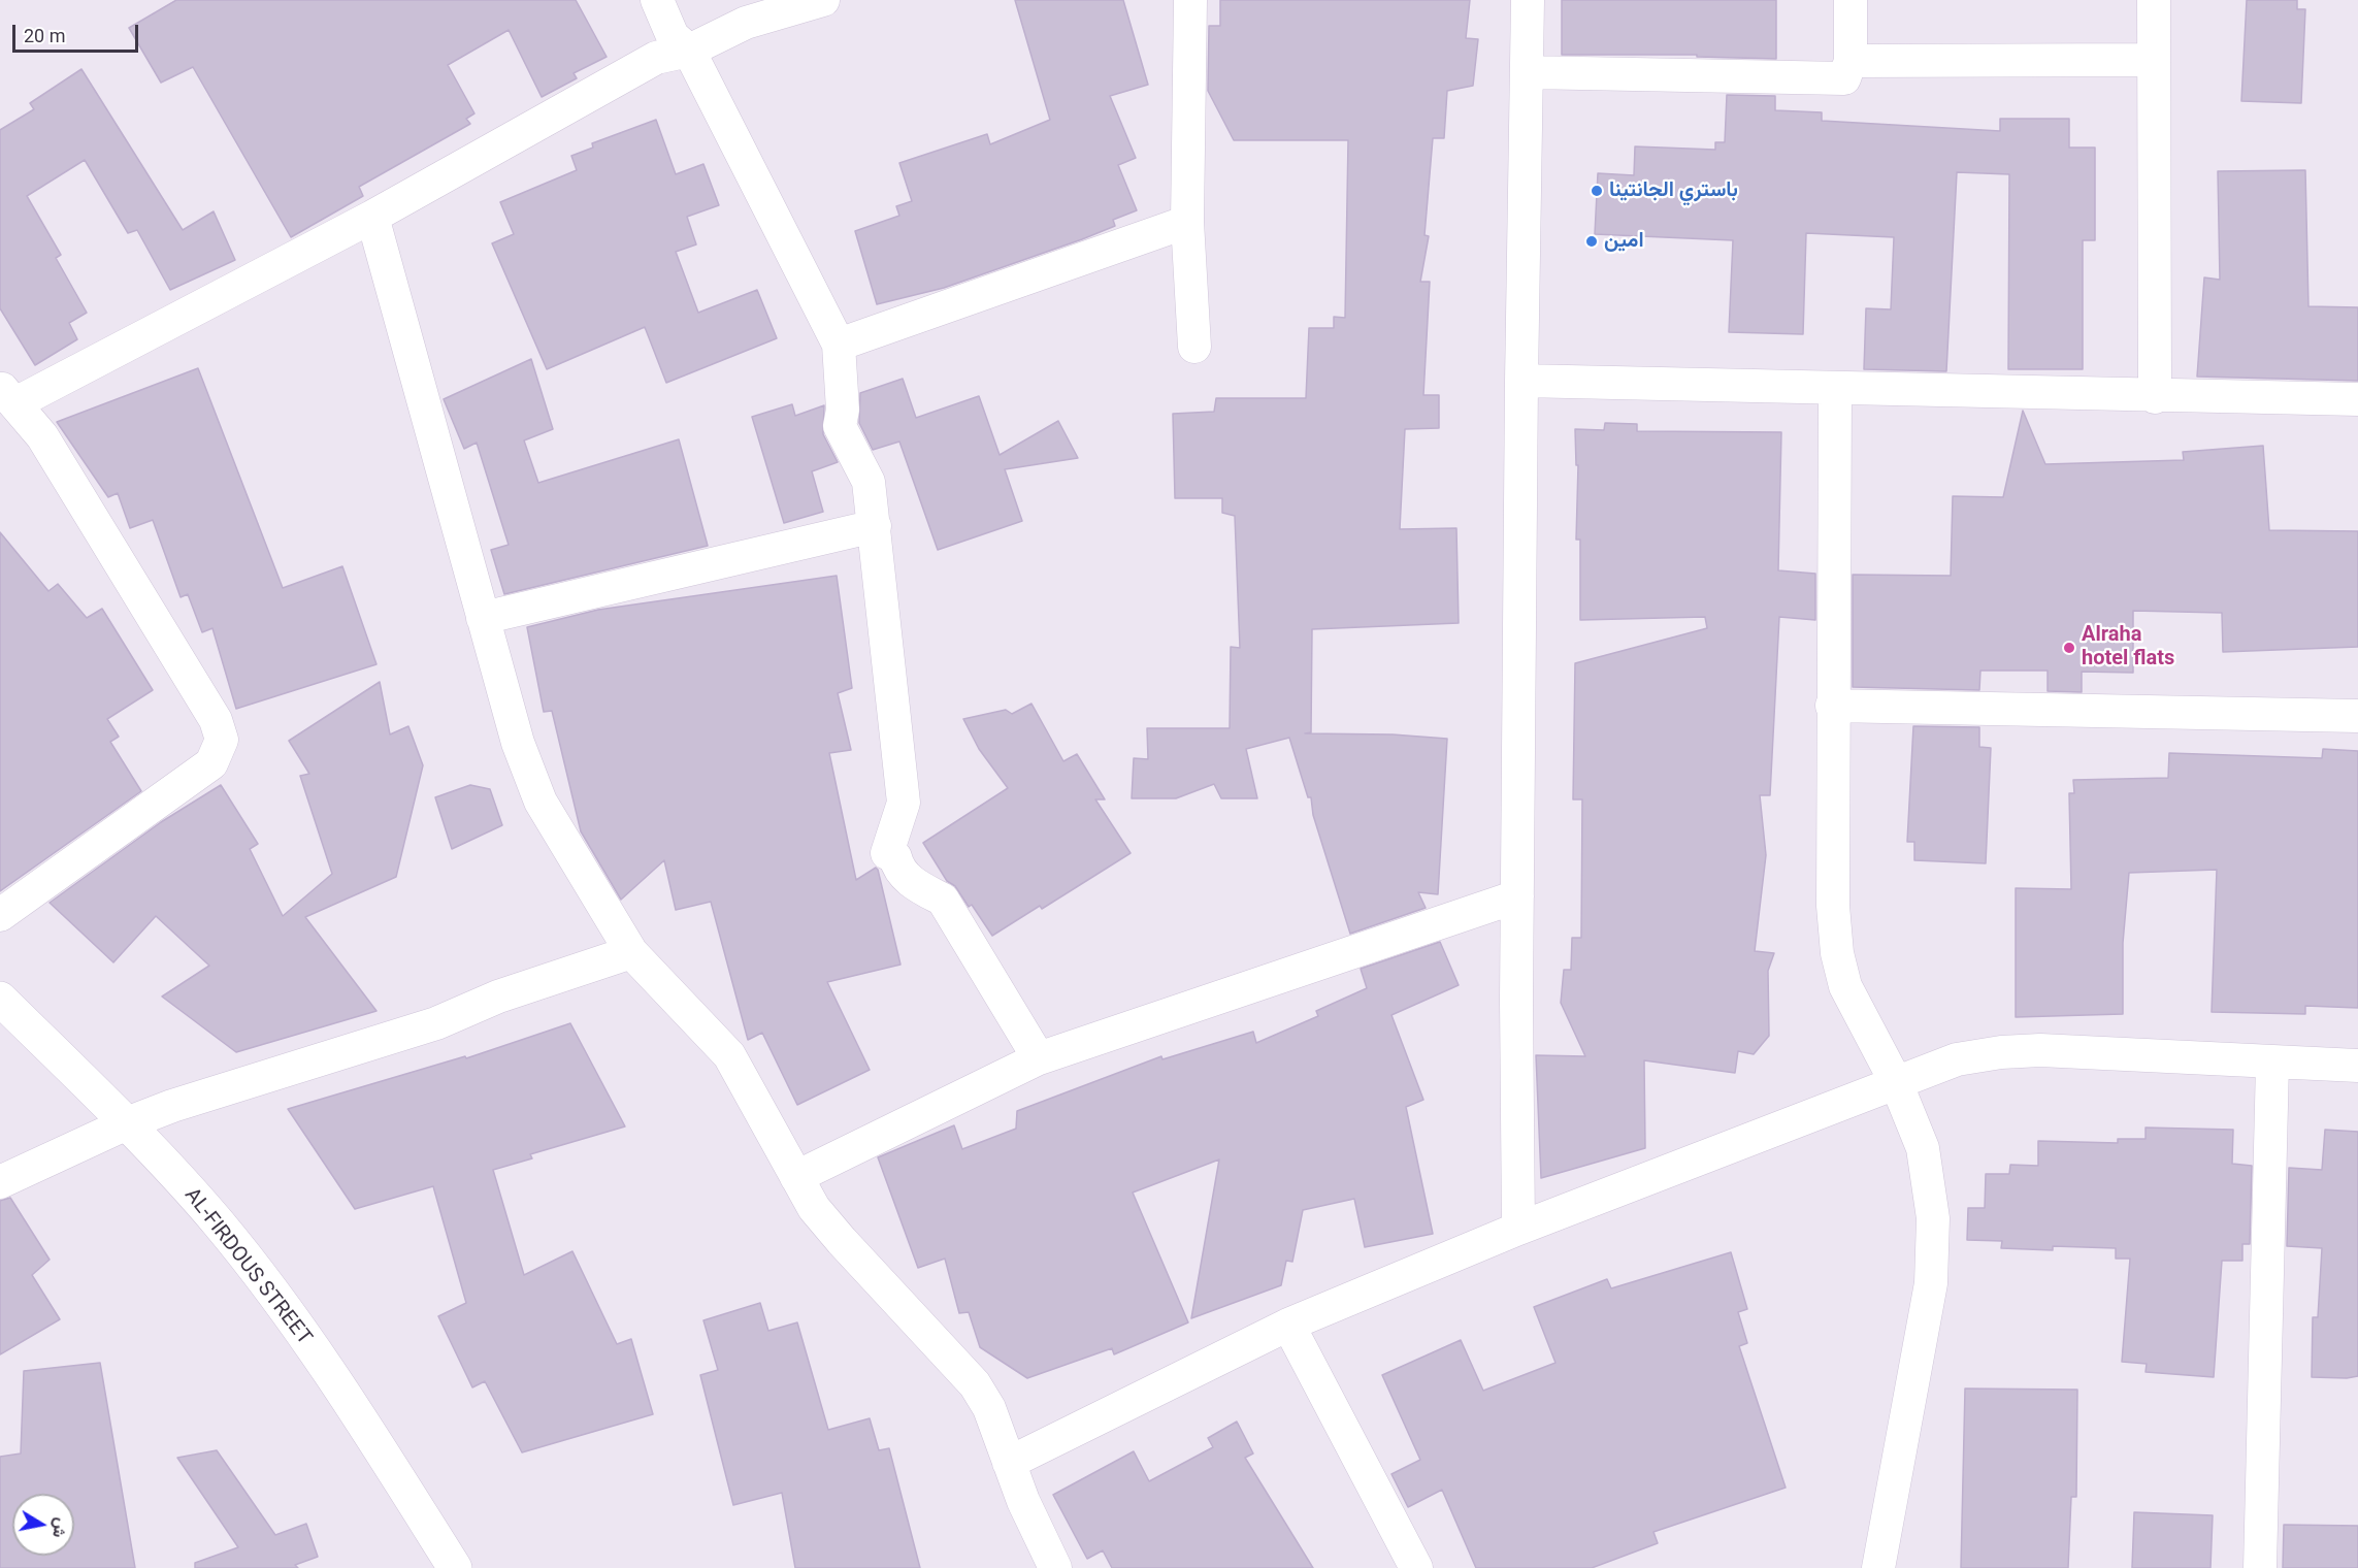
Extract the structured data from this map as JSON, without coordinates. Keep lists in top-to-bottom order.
{
  "streets": {
    "street": ["AL-FIRDOUS STREET"]
  },
  "places": ["باستري الجانتينا", "امين", "Alraha hotel flats"],
  "scale_bar": "20 m",
  "north": "right"
}
